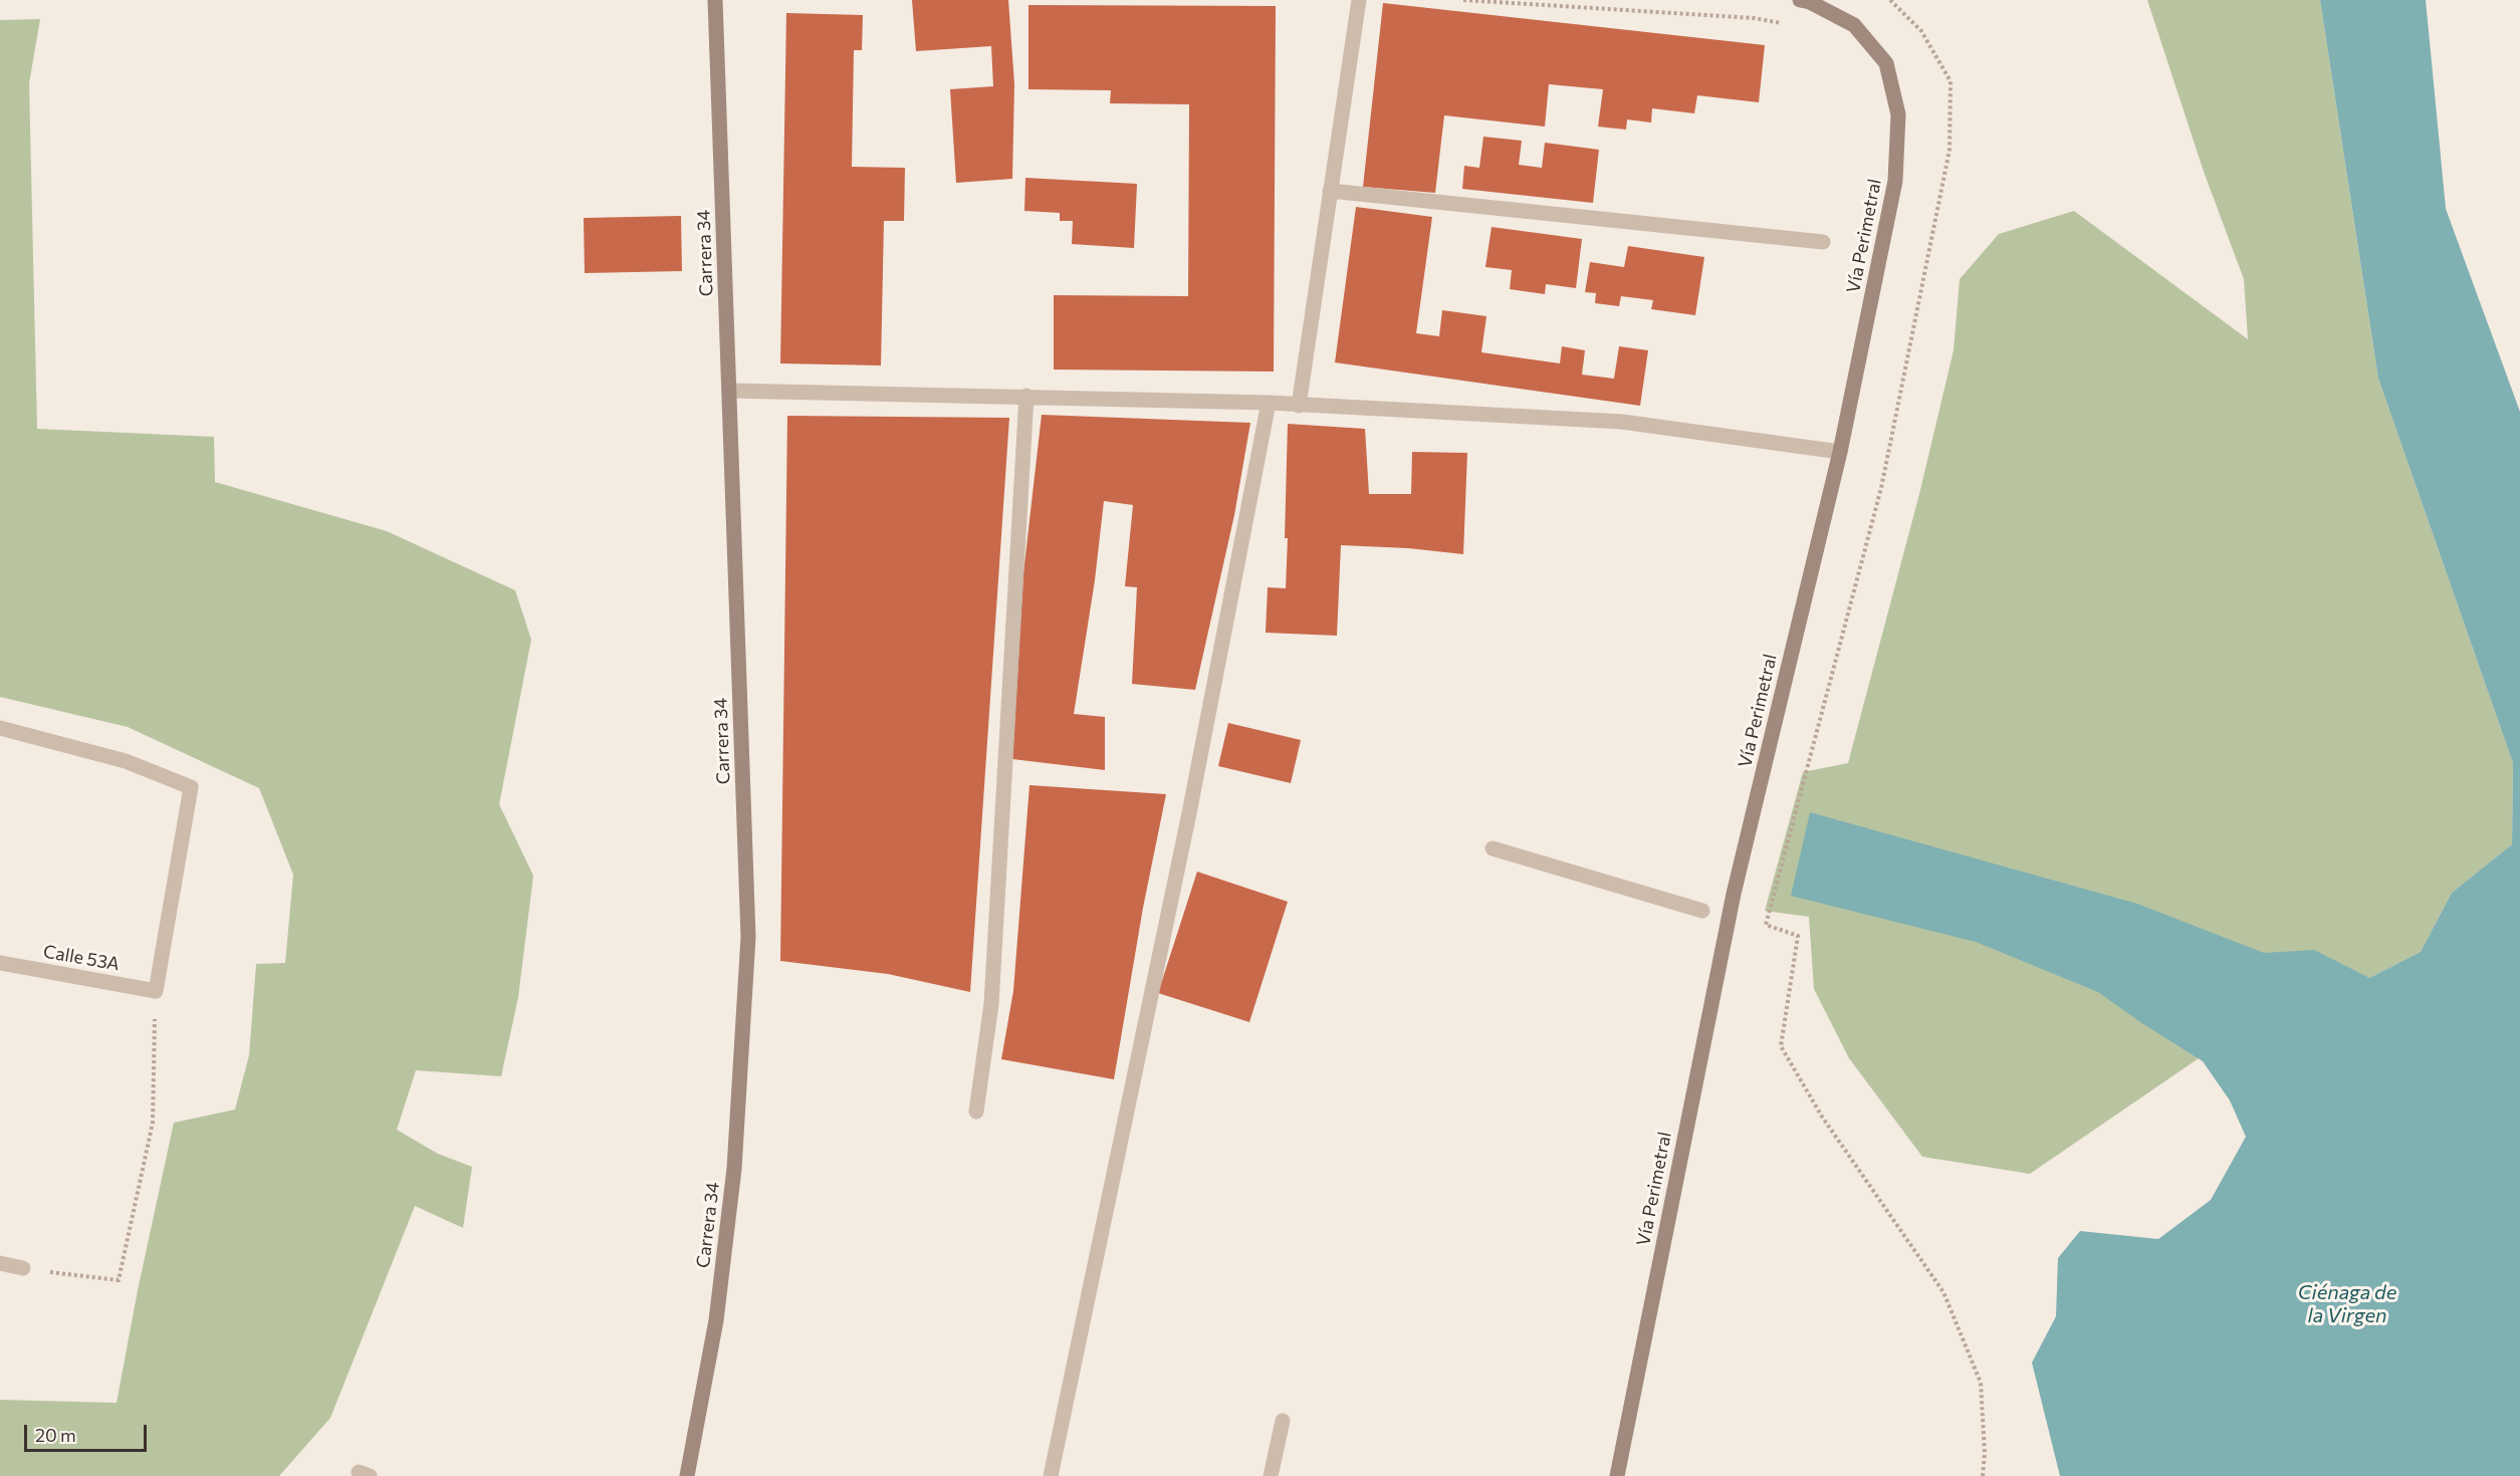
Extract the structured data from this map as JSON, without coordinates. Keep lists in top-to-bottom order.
{
  "streets": {
    "street": ["Vía Perimetral", "Carrera 34", "Calle 53A"]
  },
  "water": ["Ciénaga de la Virgen"],
  "scale_bar": "20 m"
}
